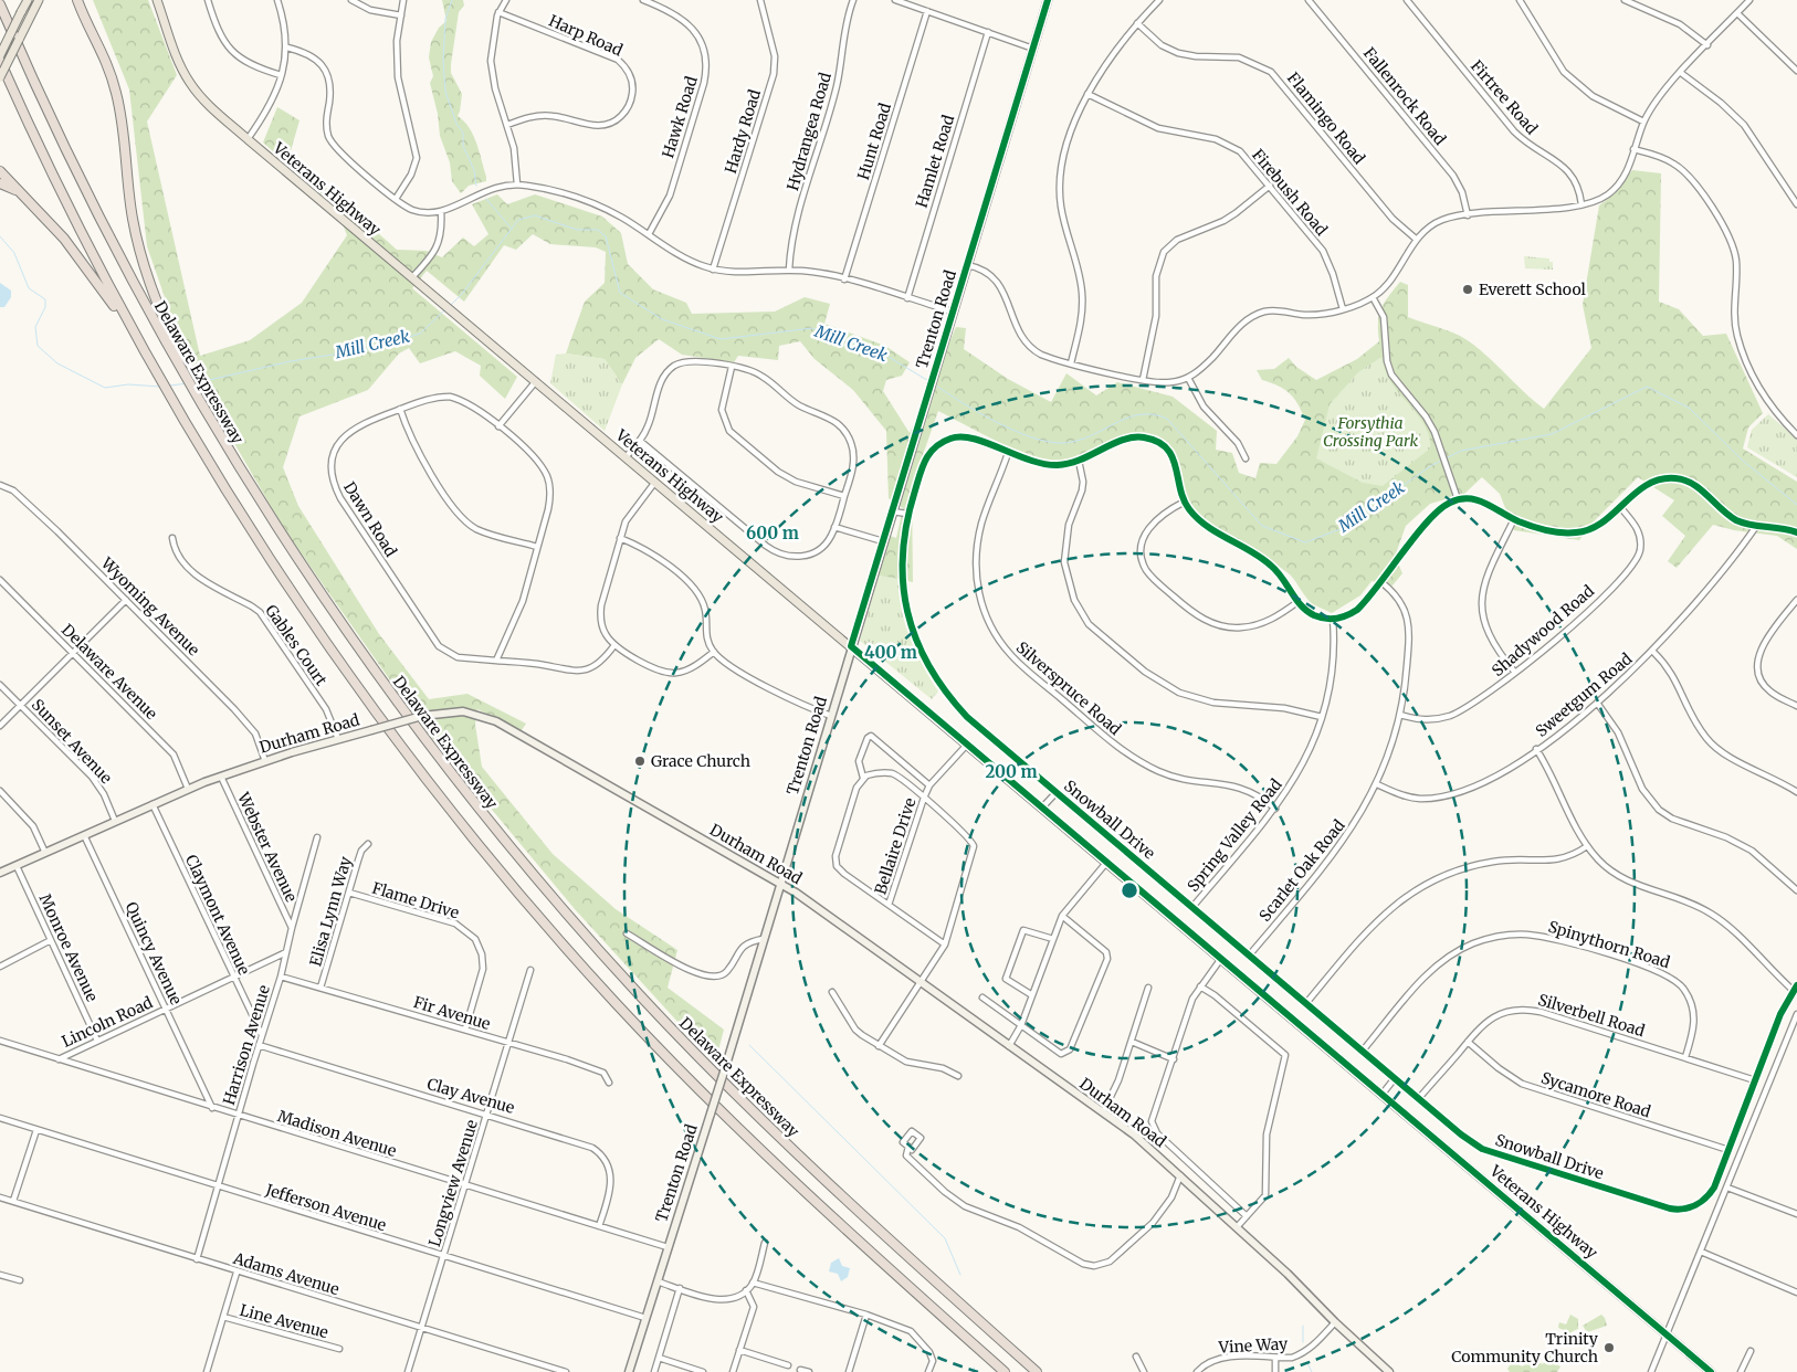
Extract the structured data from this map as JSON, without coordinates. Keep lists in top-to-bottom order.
{
  "streets": {
    "highway": ["Delaware Expressway"],
    "main road": ["Veterans Highway", "Trenton Road", "Durham Road"],
    "street": [
      "Harp Road",
      "Fallenrock Road",
      "Firtree Road",
      "Hawk Road",
      "Flamingo Road",
      "Hardy Road",
      "Hydrangea Road",
      "Hunt Road",
      "Hamlet Road",
      "Firebush Road",
      "Dawn Road",
      "Wyoming Avenue",
      "Shadywood Road",
      "Gables Court",
      "Delaware Avenue",
      "Silverspruce Road",
      "Sweetgum Road",
      "Sunset Avenue",
      "Snowball Drive",
      "Spring Valley Road",
      "Bellaire Drive",
      "Webster Avenue",
      "Scarlet Oak Road",
      "Flame Drive",
      "Elisa Lynn Way",
      "Claymont Avenue",
      "Spinythorn Road",
      "Monroe Avenue",
      "Quincy Avenue",
      "Fir Avenue",
      "Silverbell Road",
      "Lincoln Road",
      "Harrison Avenue",
      "Sycamore Road",
      "Clay Avenue",
      "Madison Avenue",
      "Longview Avenue",
      "Jefferson Avenue",
      "Adams Avenue",
      "Line Avenue",
      "Vine Way"
    ]
  },
  "crossings": [
    ["Veterans Highway", "Trenton Road"],
    ["Veterans Highway", "Snowball Drive"],
    ["Veterans Highway", "Bellaire Drive"],
    ["Trenton Road", "Durham Road"],
    ["Trenton Road", "Madison Avenue"],
    ["Trenton Road", "Jefferson Avenue"],
    ["Wyoming Avenue", "Durham Road"],
    ["Shadywood Road", "Scarlet Oak Road"],
    ["Gables Court", "Durham Road"],
    ["Delaware Avenue", "Durham Road"],
    ["Silverspruce Road", "Snowball Drive"],
    ["Silverspruce Road", "Spring Valley Road"],
    ["Sweetgum Road", "Scarlet Oak Road"],
    ["Durham Road", "Sunset Avenue"],
    ["Durham Road", "Webster Avenue"],
    ["Durham Road", "Claymont Avenue"],
    ["Durham Road", "Monroe Avenue"],
    ["Durham Road", "Quincy Avenue"],
    ["Durham Road", "Vine Way"],
    ["Snowball Drive", "Spring Valley Road"],
    ["Snowball Drive", "Scarlet Oak Road"],
    ["Snowball Drive", "Spinythorn Road"],
    ["Snowball Drive", "Silverbell Road"],
    ["Snowball Drive", "Sycamore Road"],
    ["Webster Avenue", "Harrison Avenue"],
    ["Flame Drive", "Elisa Lynn Way"],
    ["Flame Drive", "Fir Avenue"],
    ["Elisa Lynn Way", "Fir Avenue"],
    ["Claymont Avenue", "Lincoln Road"],
    ["Claymont Avenue", "Harrison Avenue"],
    ["Spinythorn Road", "Silverbell Road"],
    ["Monroe Avenue", "Lincoln Road"],
    ["Quincy Avenue", "Lincoln Road"],
    ["Quincy Avenue", "Madison Avenue"],
    ["Fir Avenue", "Harrison Avenue"],
    ["Fir Avenue", "Longview Avenue"],
    ["Silverbell Road", "Sycamore Road"],
    ["Lincoln Road", "Harrison Avenue"],
    ["Lincoln Road", "Madison Avenue"],
    ["Harrison Avenue", "Clay Avenue"],
    ["Harrison Avenue", "Madison Avenue"],
    ["Harrison Avenue", "Jefferson Avenue"],
    ["Harrison Avenue", "Adams Avenue"],
    ["Clay Avenue", "Madison Avenue"],
    ["Clay Avenue", "Longview Avenue"],
    ["Madison Avenue", "Longview Avenue"],
    ["Longview Avenue", "Jefferson Avenue"],
    ["Longview Avenue", "Adams Avenue"]
  ],
  "water": ["Mill Creek"],
  "parks": ["Forsythia Crossing Park"],
  "places": ["Everett School", "Grace Church", "Trinity Community Church"],
  "rings": ["600 m", "400 m", "200 m"]
}
